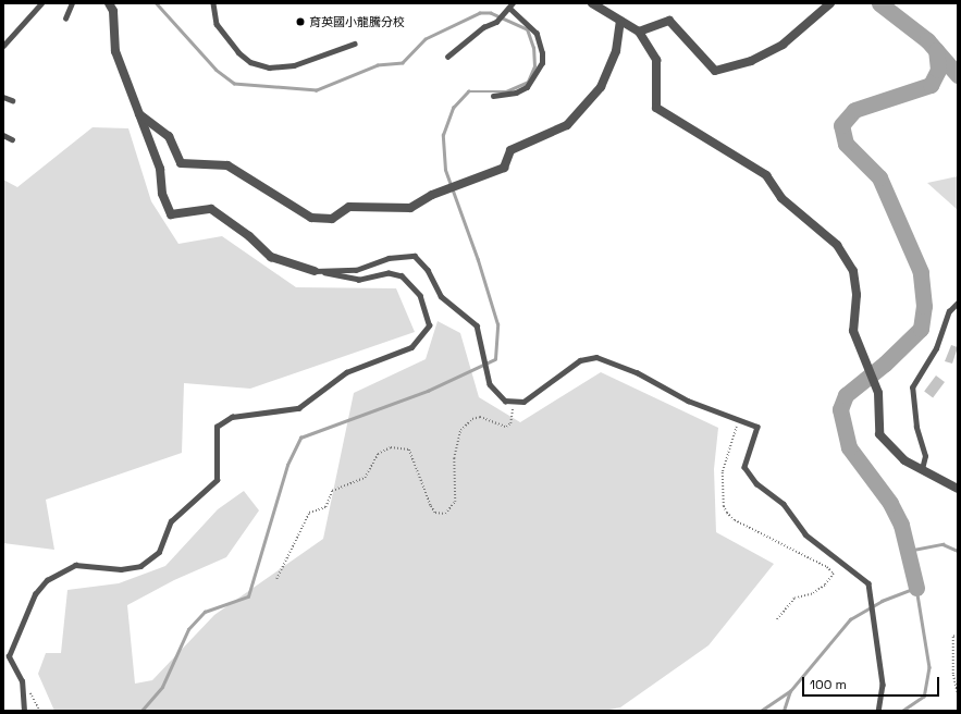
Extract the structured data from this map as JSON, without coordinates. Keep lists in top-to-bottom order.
{
  "places": ["育英國小龍騰分校"],
  "scale_bar": "100 m"
}
